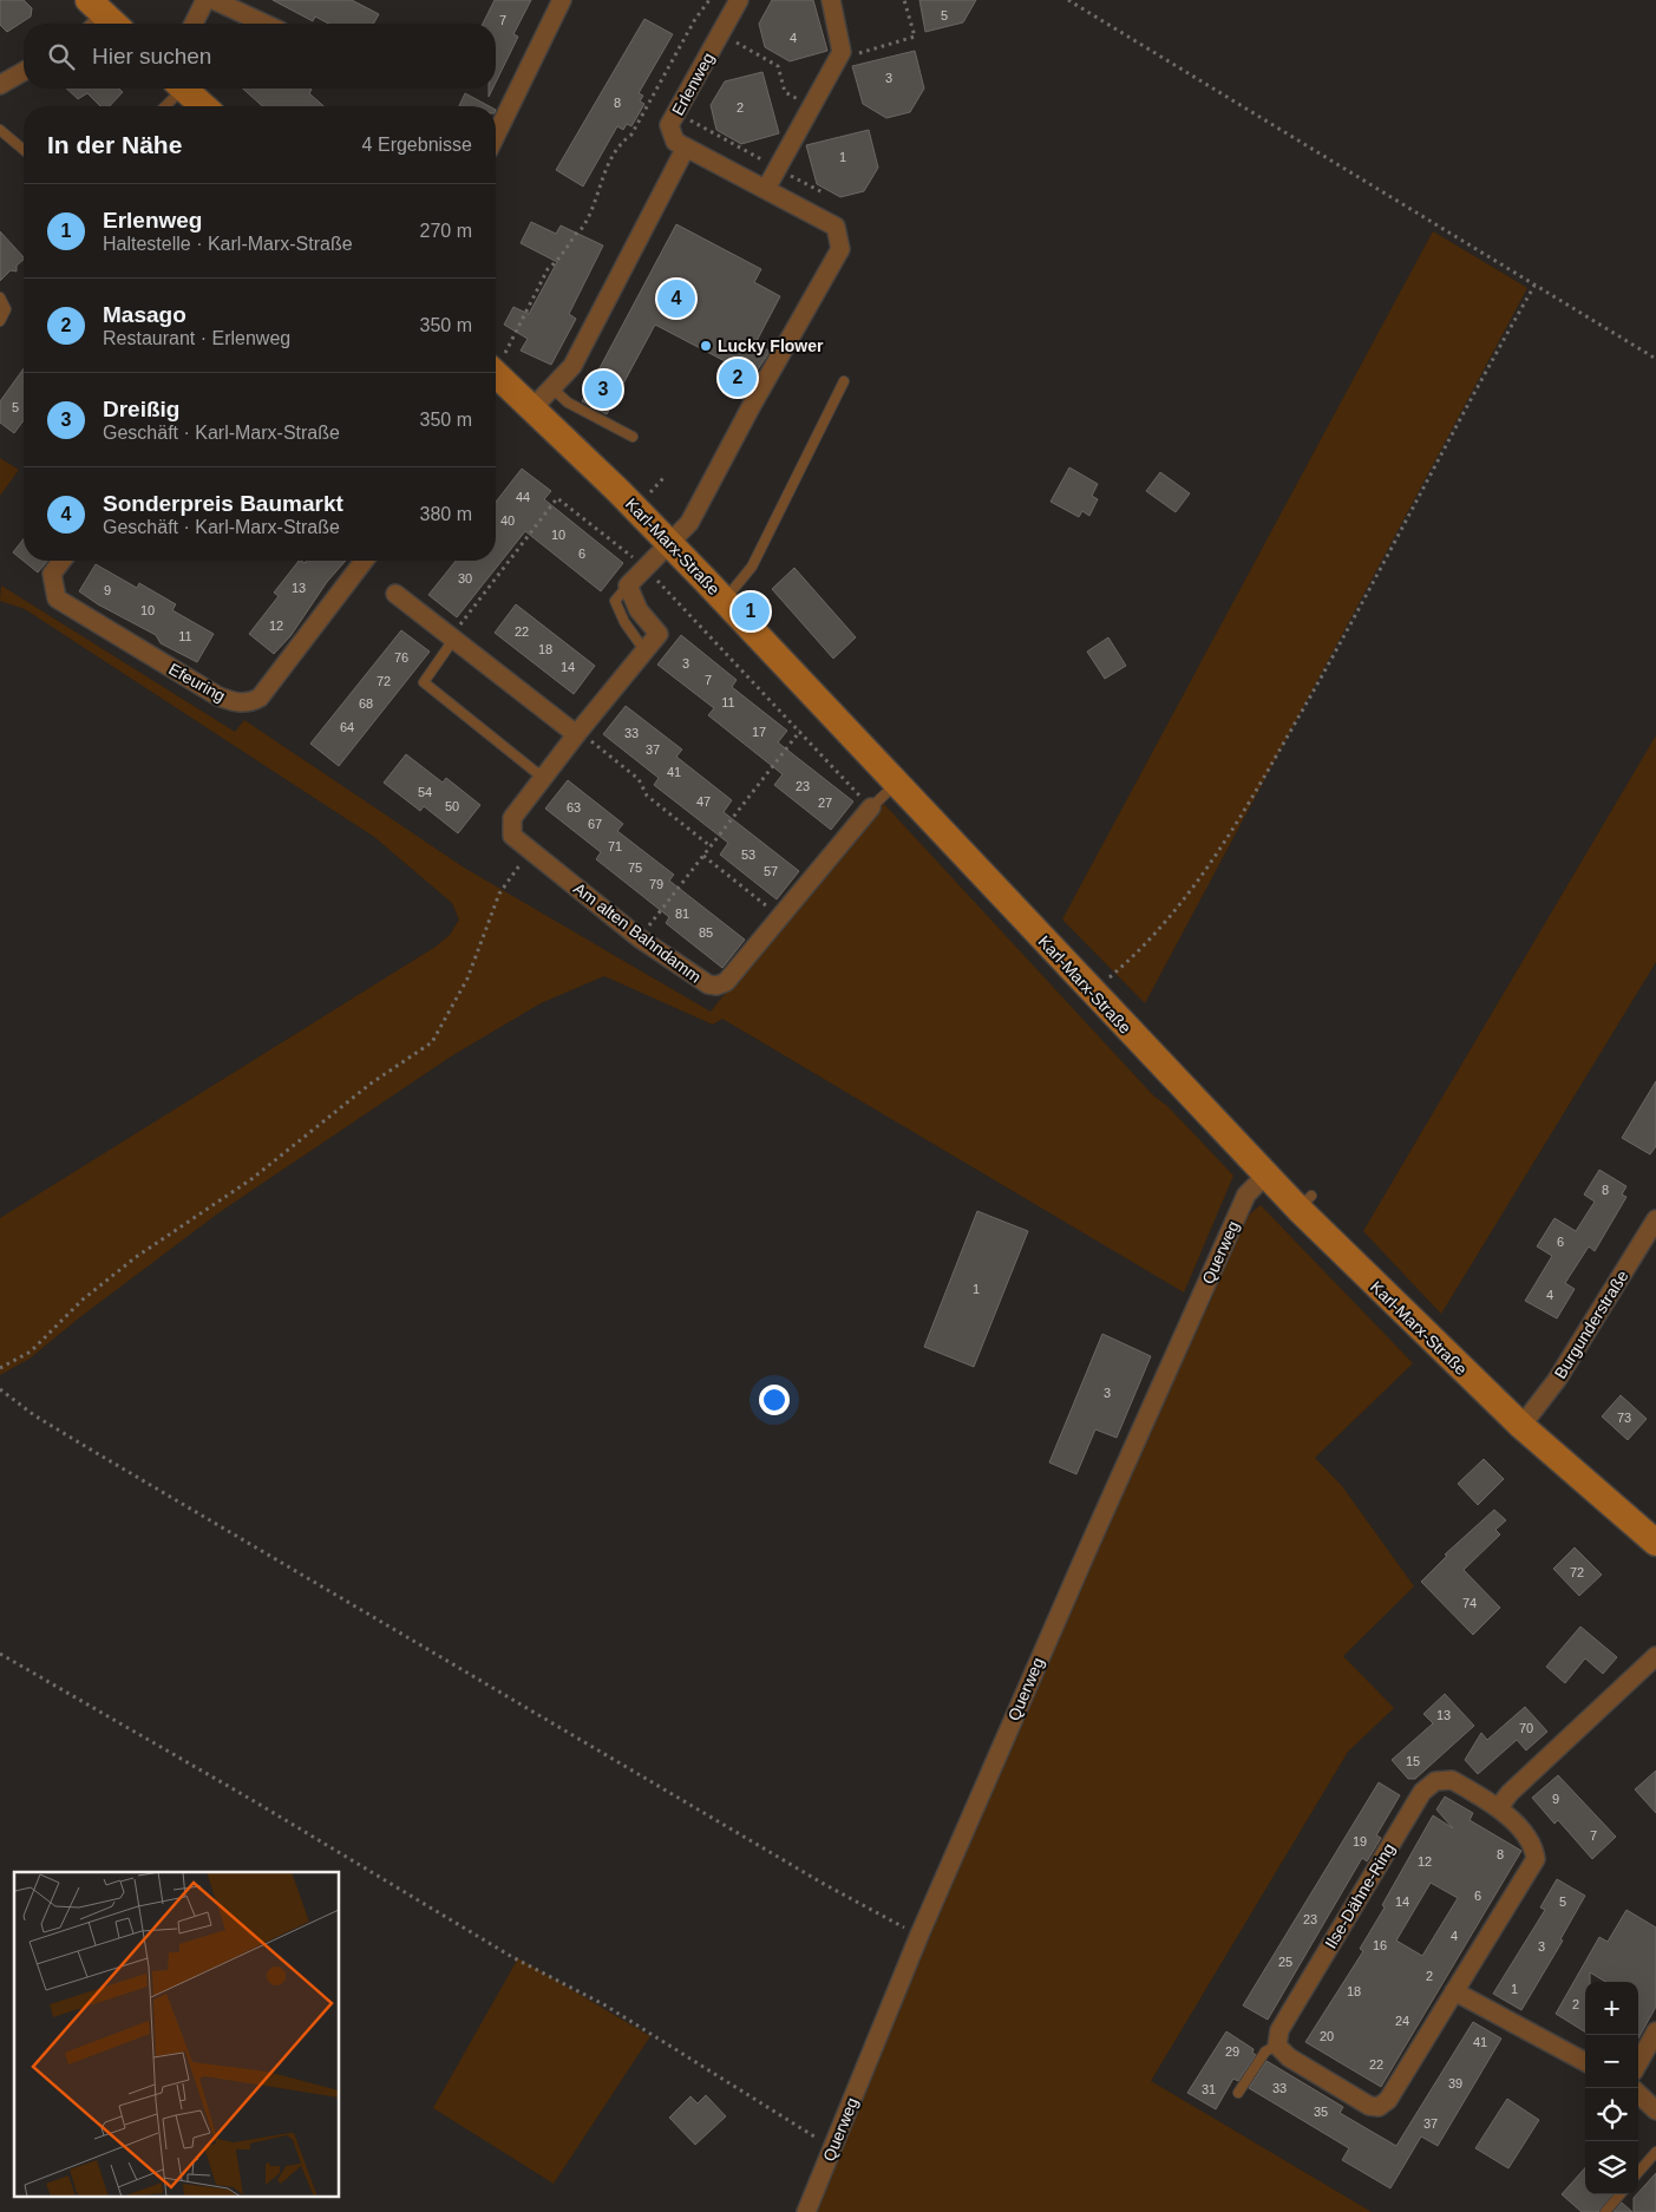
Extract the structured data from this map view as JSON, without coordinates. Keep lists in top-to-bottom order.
{
  "streets": {
    "main road": ["Karl-Marx-Straße"],
    "street": [
      "Erlenweg",
      "Efeuring",
      "Am alten Bahndamm",
      "Querweg",
      "Burgunderstraße",
      "Ilse-Dähne-Ring"
    ]
  },
  "crossings": [
    ["Erlenweg", "Karl-Marx-Straße"],
    ["Erlenweg", "Am alten Bahndamm"],
    ["Karl-Marx-Straße", "Am alten Bahndamm"],
    ["Karl-Marx-Straße", "Querweg"],
    ["Karl-Marx-Straße", "Burgunderstraße"]
  ],
  "places": ["Lucky Flower"],
  "house_numbers": [
    "5",
    "7",
    "4",
    "3",
    "8",
    "2",
    "1",
    "5",
    "44",
    "40",
    "10",
    "6",
    "30",
    "13",
    "9",
    "10",
    "12",
    "22",
    "11",
    "18",
    "76",
    "3",
    "14",
    "7",
    "72",
    "11",
    "68",
    "64",
    "17",
    "33",
    "37",
    "41",
    "23",
    "54",
    "47",
    "27",
    "50",
    "63",
    "67",
    "71",
    "53",
    "75",
    "57",
    "79",
    "81",
    "85",
    "8",
    "6",
    "1",
    "4",
    "3",
    "73",
    "72",
    "74",
    "13",
    "70",
    "15",
    "9",
    "7",
    "19",
    "8",
    "12",
    "6",
    "14",
    "5",
    "23",
    "4",
    "16",
    "3",
    "25",
    "2",
    "1",
    "18",
    "2",
    "24",
    "20",
    "41",
    "29",
    "22",
    "39",
    "33",
    "31",
    "35",
    "37"
  ],
  "page": {
    "search": "Hier suchen",
    "heading": ["In der Nähe", "4 Ergebnisse"],
    "list": [
      {
        "mark": "1",
        "name": "Erlenweg",
        "note": "Haltestelle · Karl-Marx-Straße",
        "value": "270 m"
      },
      {
        "mark": "2",
        "name": "Masago",
        "note": "Restaurant · Erlenweg",
        "value": "350 m"
      },
      {
        "mark": "3",
        "name": "Dreißig",
        "note": "Geschäft · Karl-Marx-Straße",
        "value": "350 m"
      },
      {
        "mark": "4",
        "name": "Sonderpreis Baumarkt",
        "note": "Geschäft · Karl-Marx-Straße",
        "value": "380 m"
      }
    ],
    "pins": [
      "4",
      "2",
      "3",
      "1"
    ],
    "map_buttons": ["+", "−"]
  }
}
